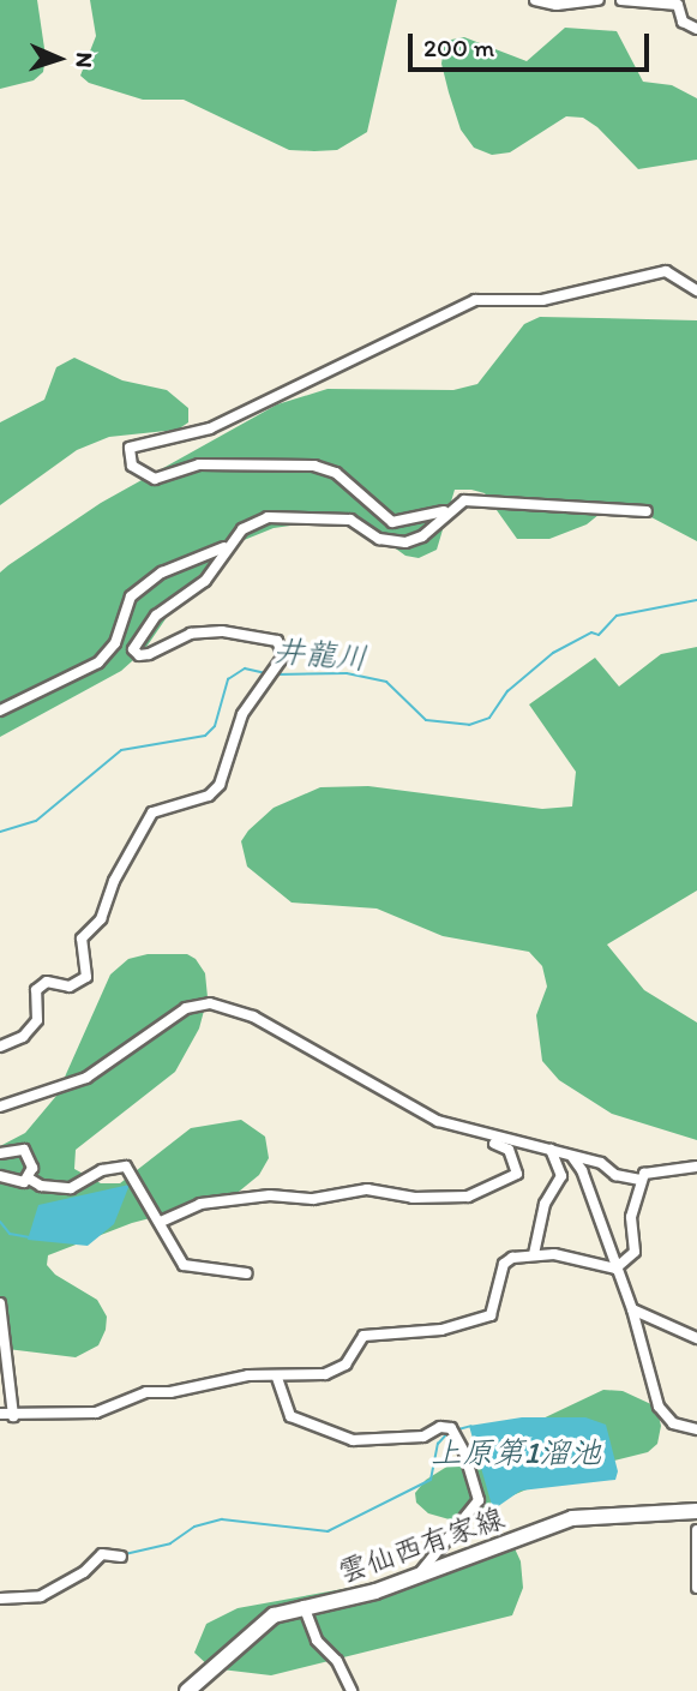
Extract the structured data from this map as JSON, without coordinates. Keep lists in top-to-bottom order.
{
  "streets": {
    "main road": ["雲仙西有家線"]
  },
  "water": ["井龍川", "上原第1溜池"],
  "scale_bar": "200 m",
  "north": "right"
}
